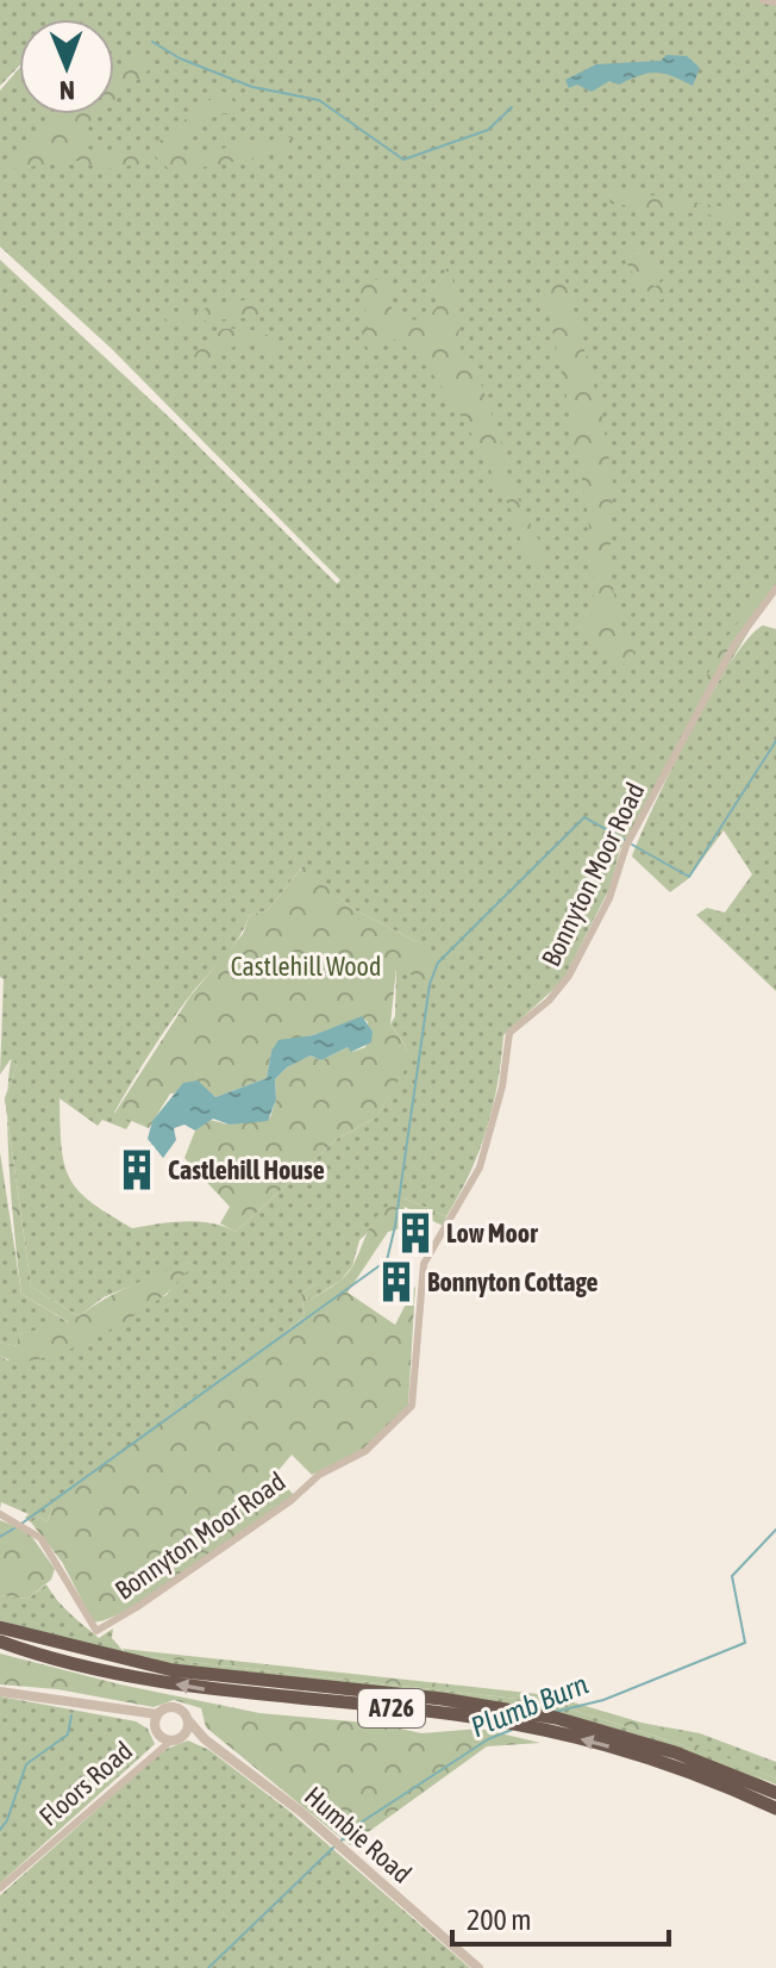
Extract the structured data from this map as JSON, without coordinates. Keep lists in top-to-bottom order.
{
  "streets": {
    "highway": ["A726"],
    "street": ["Bonnyton Moor Road", "Floors Road", "Humbie Road"]
  },
  "water": ["Plumb Burn"],
  "parks": ["Castlehill Wood"],
  "places": {
    "building": ["Castlehill House", "Low Moor", "Bonnyton Cottage"]
  },
  "scale_bar": "200 m",
  "north": "bottom"
}
